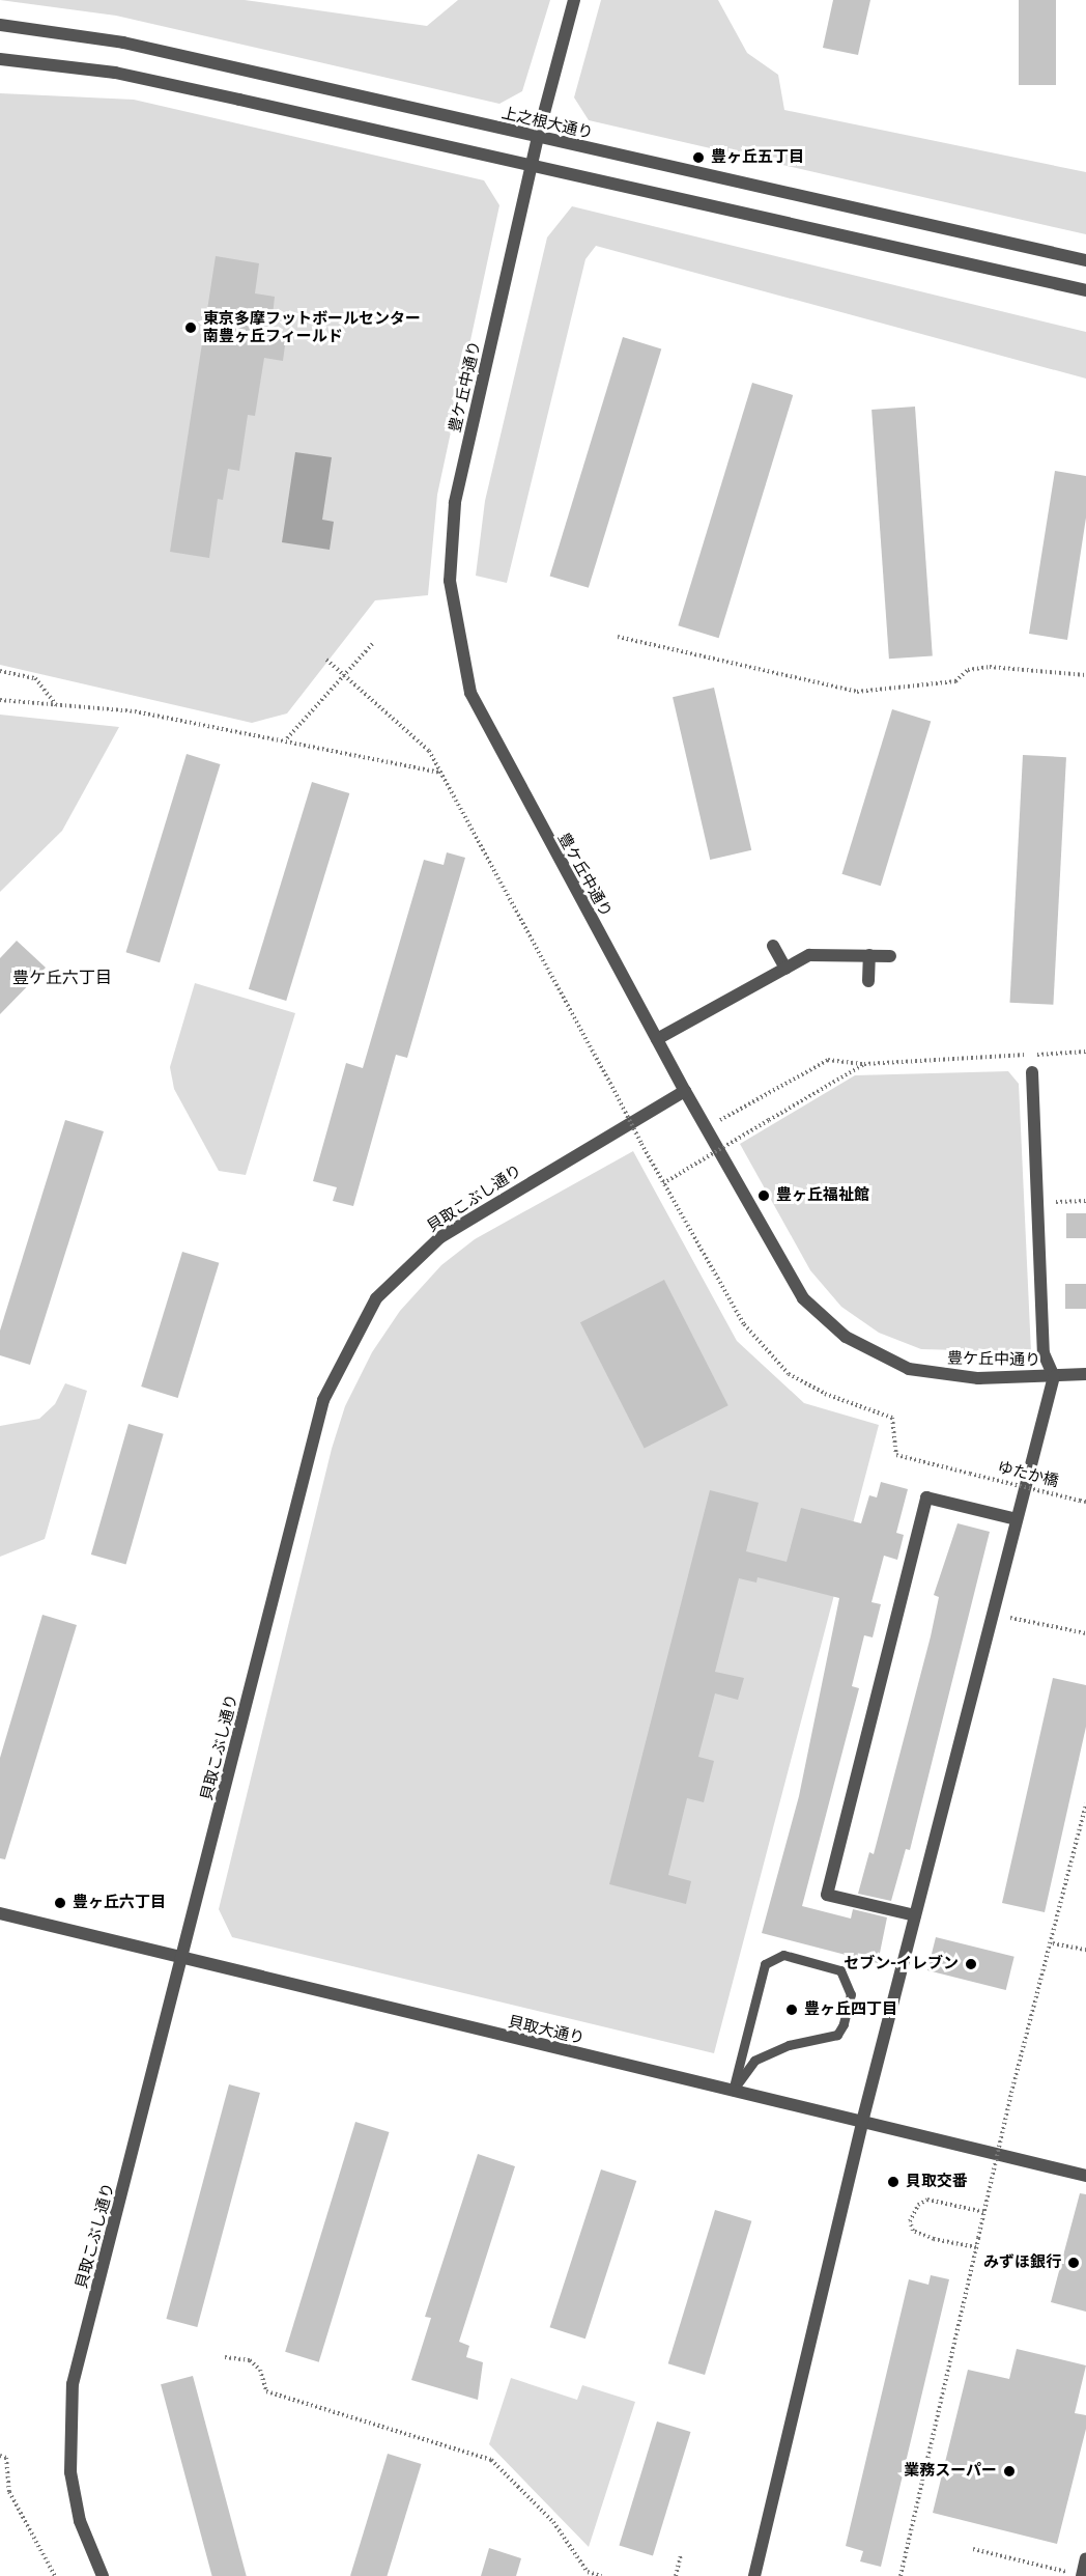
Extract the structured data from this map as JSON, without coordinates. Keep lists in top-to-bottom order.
{
  "streets": {
    "street": [
      "上之根大通り",
      "豊ケ丘中通り",
      "貝取こぶし通り",
      "貝取大通り"
    ],
    "path": ["ゆたか橋"]
  },
  "crossings": [
    ["上之根大通り", "豊ケ丘中通り"],
    ["豊ケ丘中通り", "貝取こぶし通り"],
    ["貝取こぶし通り", "貝取大通り"]
  ],
  "districts": ["豊ケ丘六丁目"],
  "places": [
    "豊ヶ丘五丁目",
    "東京多摩フットボールセンター 南豊ヶ丘フィールド",
    "豊ヶ丘福祉館",
    "豊ヶ丘六丁目",
    "セブン-イレブン",
    "豊ヶ丘四丁目",
    "貝取交番",
    "みずほ銀行",
    "業務スーパー"
  ]
}
